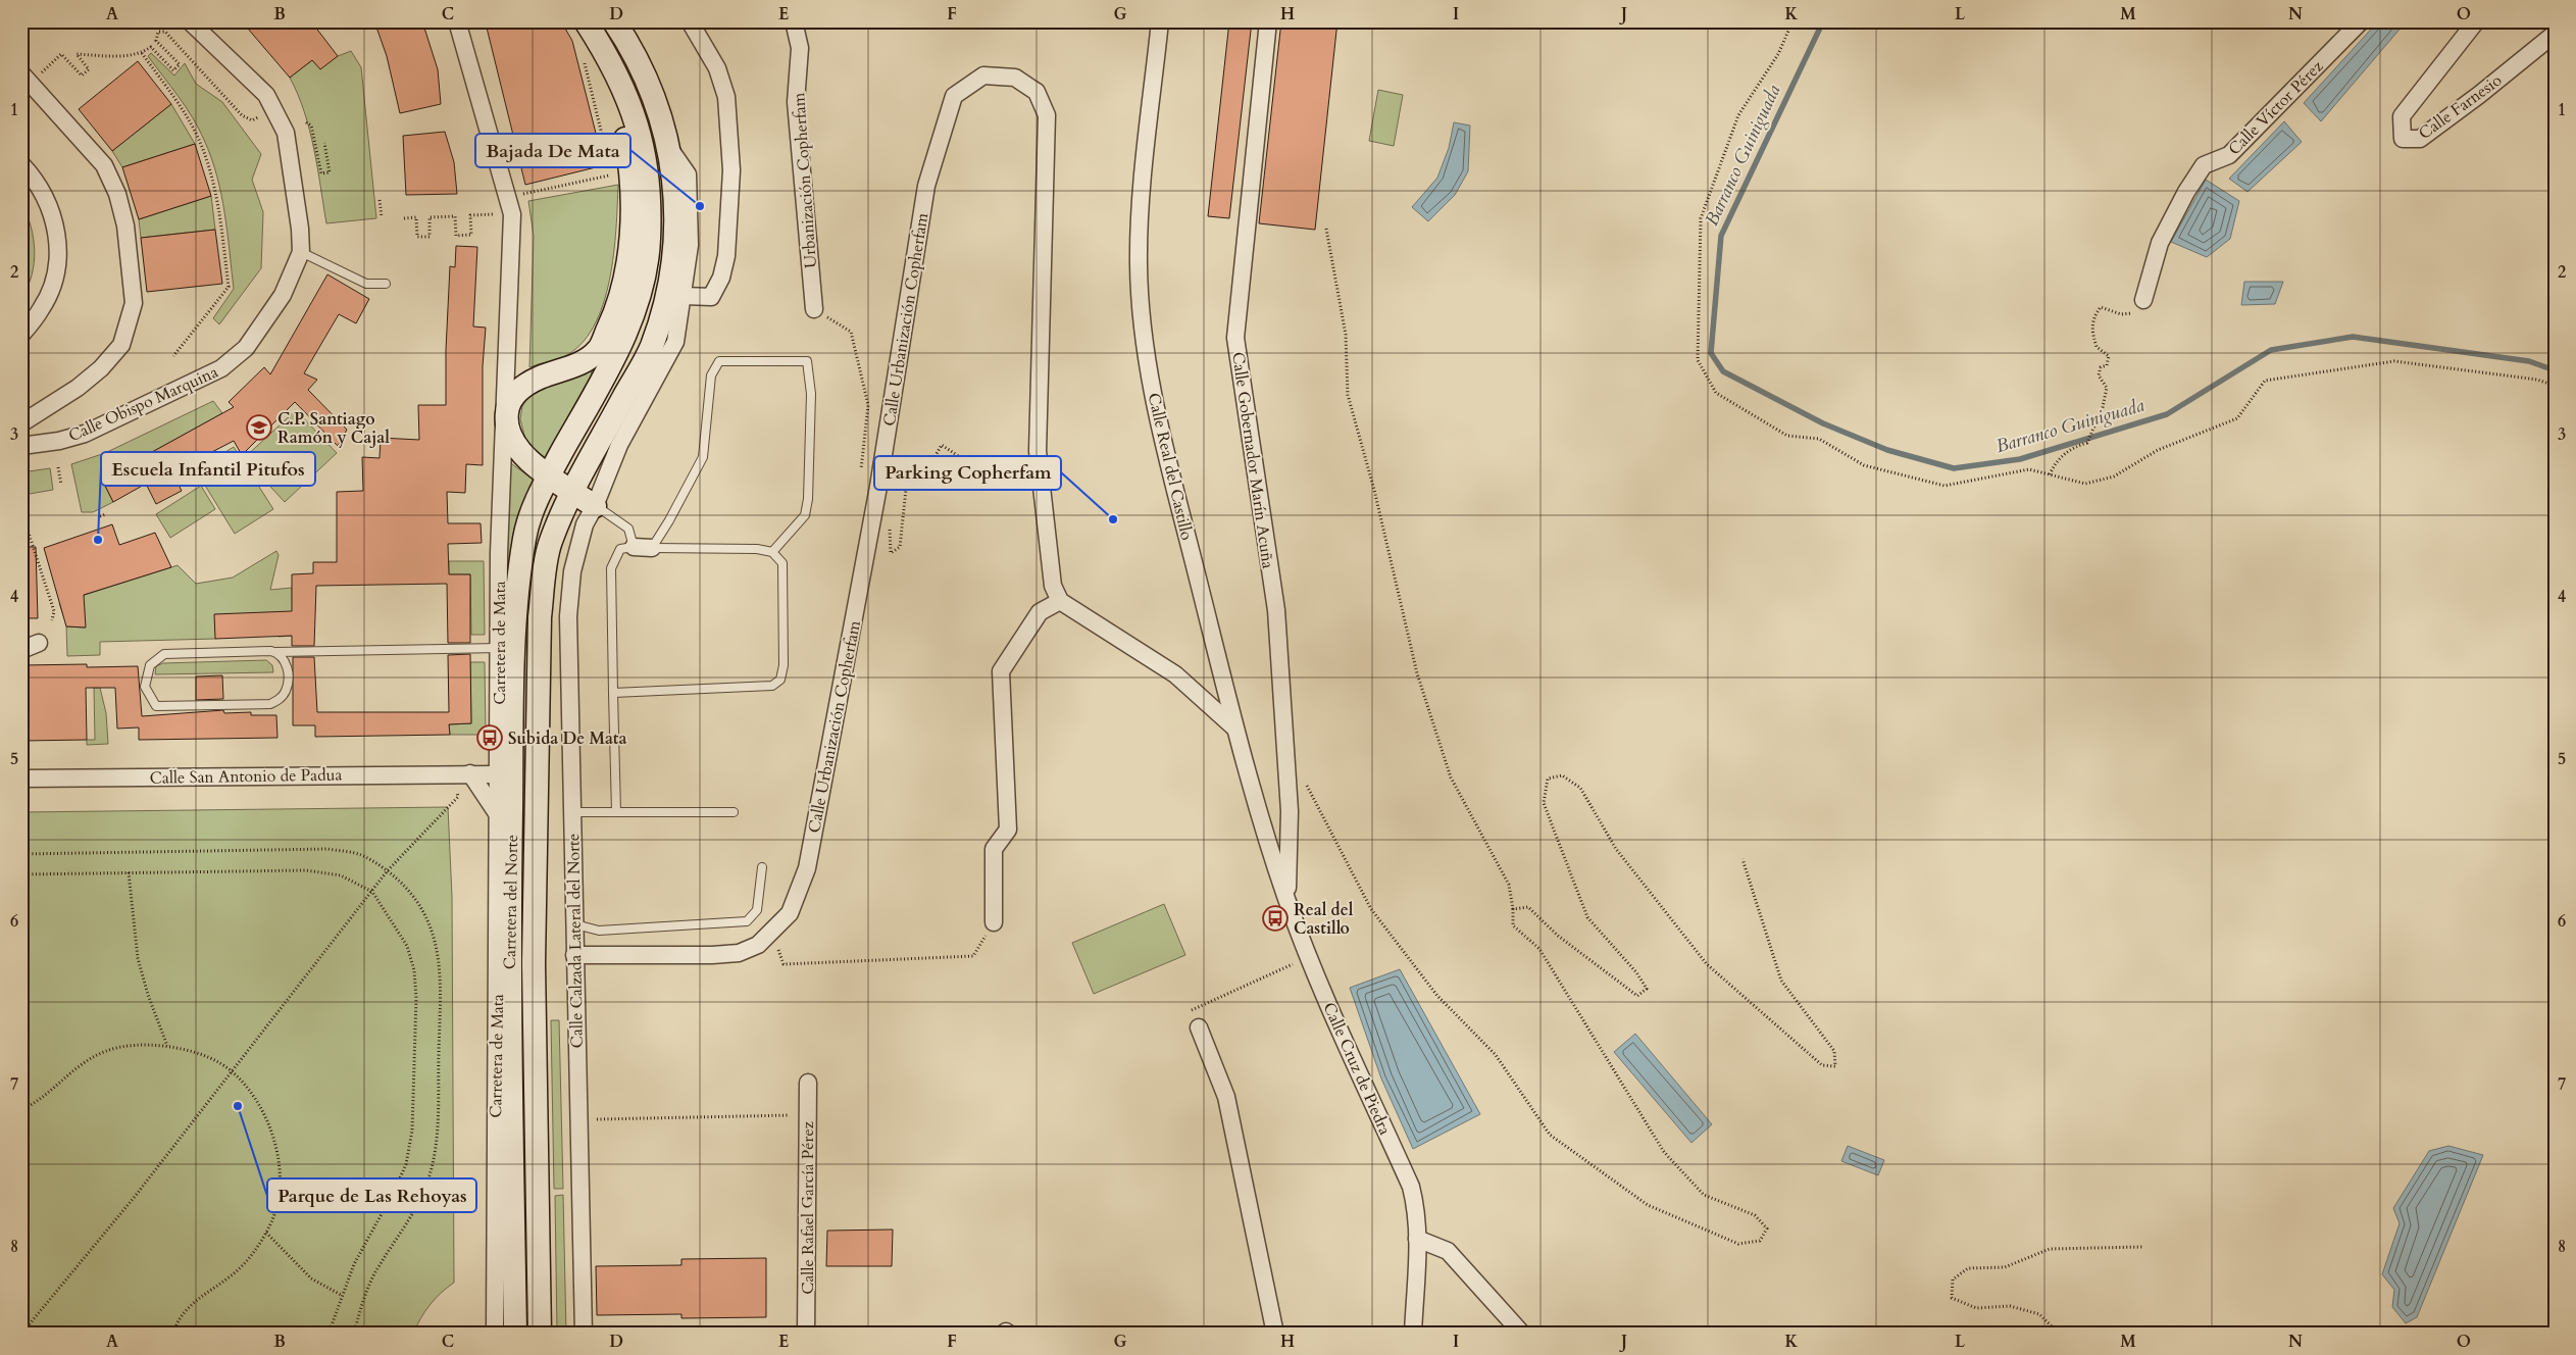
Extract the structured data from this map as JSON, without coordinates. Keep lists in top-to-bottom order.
{
  "streets": {
    "street": [
      "Calle Farnesio",
      "Calle Víctor Pérez",
      "Urbanización Copherfam",
      "Calle Urbanización Copherfam",
      "Calle Obispo Marquina",
      "Calle Gobernador Marín Acuña",
      "Calle Real del Castillo",
      "Carretera de Mata",
      "Calle San Antonio de Padua",
      "Carretera del Norte",
      "Calle Calzada Lateral del Norte",
      "Calle Cruz de Piedra",
      "Calle Rafael García Pérez"
    ]
  },
  "crossings": [
    ["Calle Urbanización Copherfam", "Calle Calzada Lateral del Norte"],
    ["Calle Gobernador Marín Acuña", "Calle Real del Castillo"],
    ["Calle Gobernador Marín Acuña", "Calle Cruz de Piedra"],
    ["Calle Real del Castillo", "Calle Cruz de Piedra"],
    ["Carretera de Mata", "Calle San Antonio de Padua"],
    ["Carretera del Norte", "Calle Calzada Lateral del Norte"]
  ],
  "water": ["Barranco Guiniguada"],
  "places": {
    "other": [
      "Bajada De Mata",
      "Parking Copherfam",
      "Escuela Infantil Pitufos",
      "Parque de Las Rehoyas"
    ],
    "school or university": ["C.P. Santiago Ramón y Cajal"],
    "bus stop": ["Subida De Mata", "Real del Castillo"]
  },
  "grid": {
    "columns": [
      "A",
      "B",
      "C",
      "D",
      "E",
      "F",
      "G",
      "H",
      "I",
      "J",
      "K",
      "L",
      "M",
      "N",
      "O"
    ],
    "rows": [
      "1",
      "2",
      "3",
      "4",
      "5",
      "6",
      "7",
      "8"
    ]
  }
}
